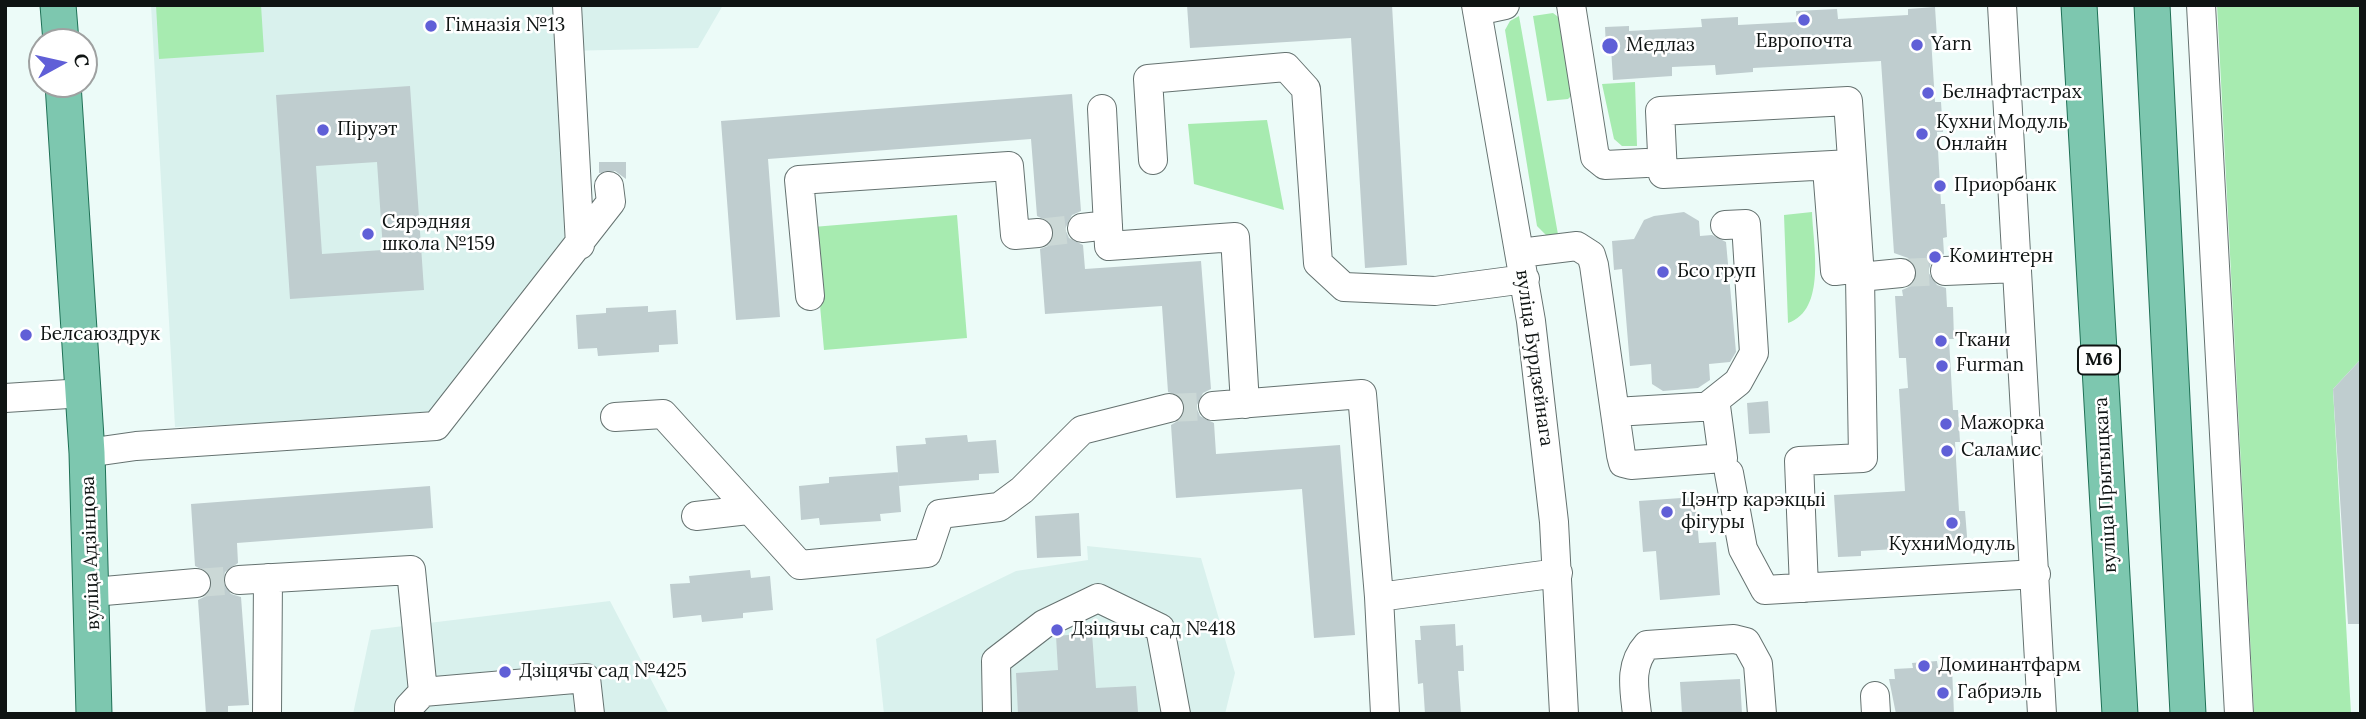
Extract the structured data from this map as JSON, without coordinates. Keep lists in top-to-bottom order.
{
  "streets": {
    "main road": ["М6", "вуліца Прытыцкага", "вуліца Адзінцова"],
    "street": ["вуліца Бурдзейнага"]
  },
  "places": [
    "Европочта",
    "Гімназія №13",
    "Yarn",
    "Медлаз",
    "Белнафтастрах",
    "Піруэт",
    "Кухни Модуль Онлайн",
    "Приорбанк",
    "Сярэдняя школа №159",
    "Коминтерн",
    "Бсо груп",
    "Белсаюздрук",
    "Ткани",
    "Furman",
    "Мажорка",
    "Саламис",
    "Цэнтр карэкцыі фігуры",
    "КухниМодуль",
    "Дзіцячы сад №418",
    "Доминантфарм",
    "Дзіцячы сад №425",
    "Габриэль"
  ],
  "north": "right"
}
